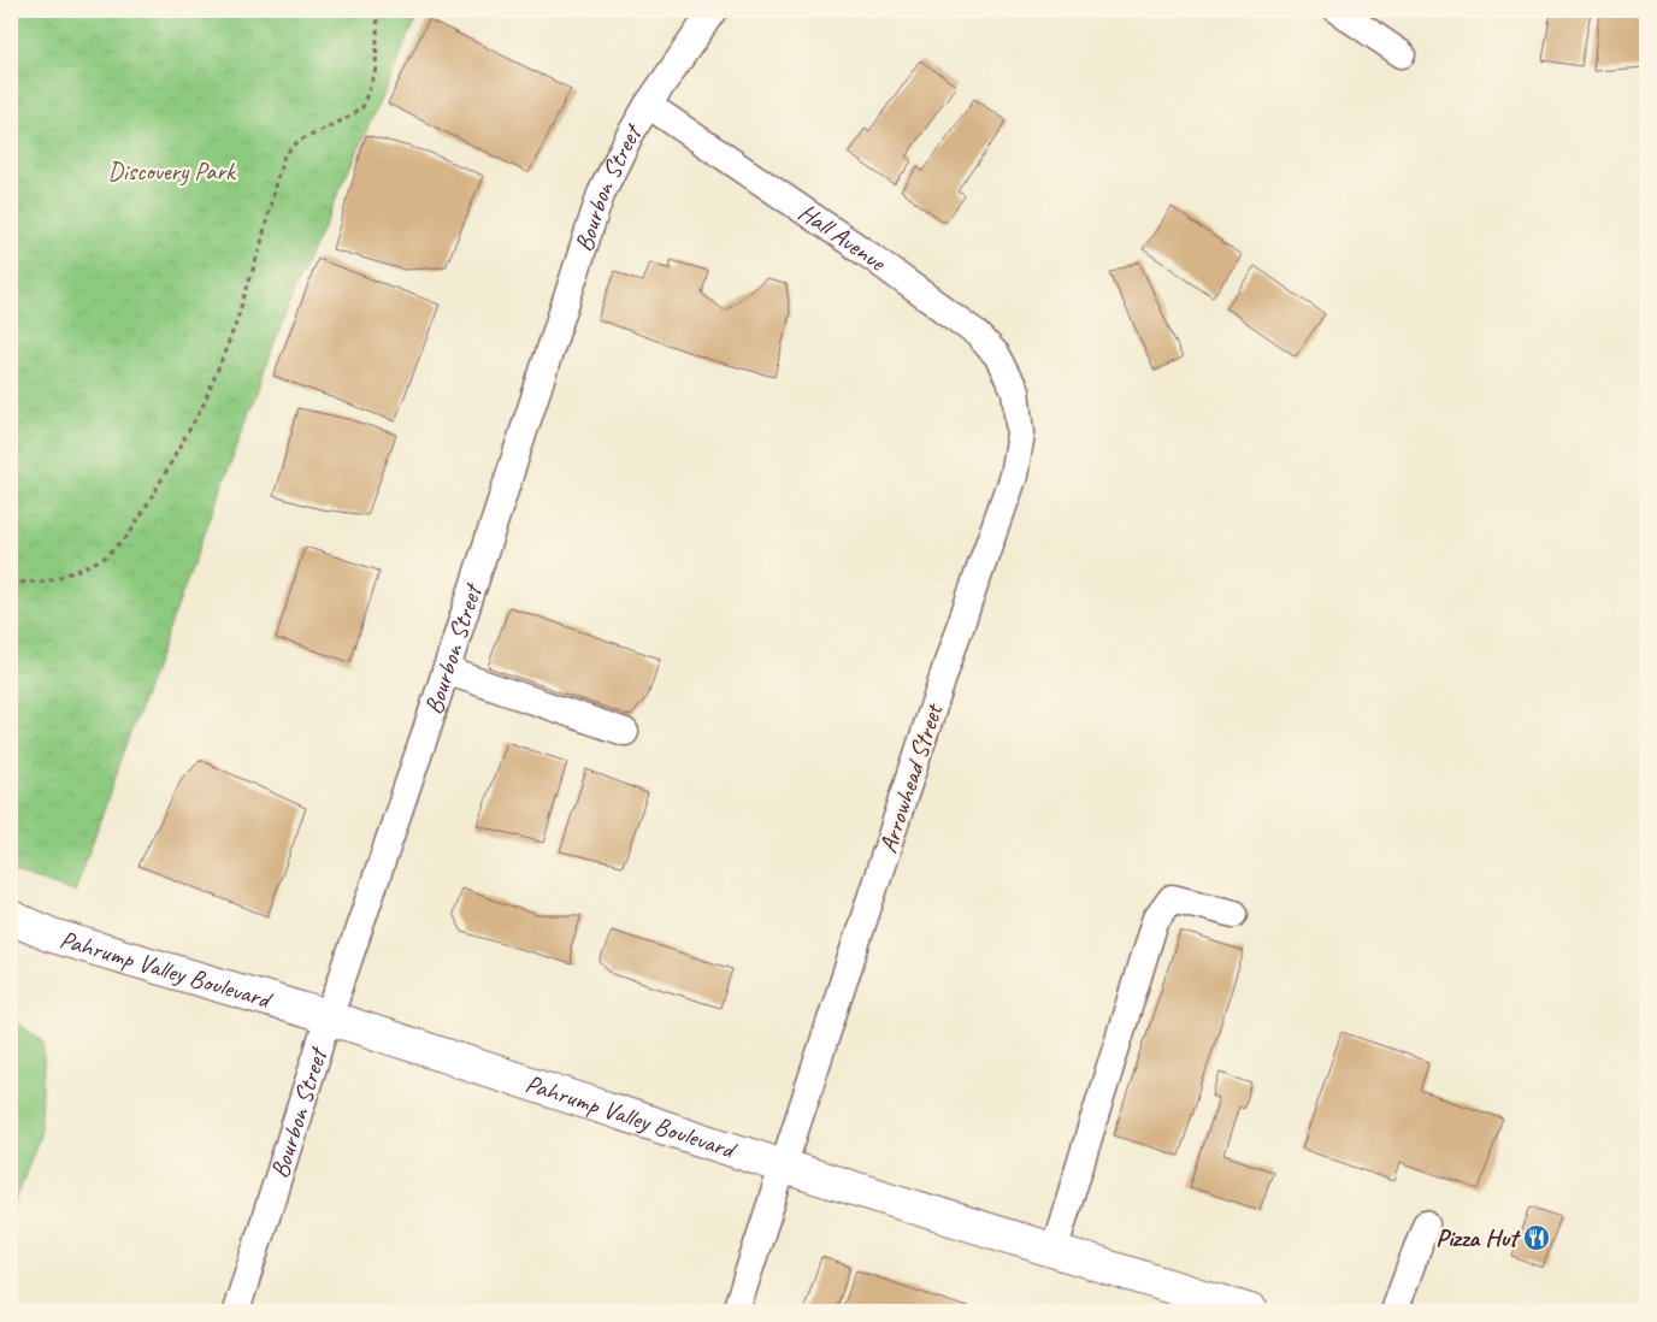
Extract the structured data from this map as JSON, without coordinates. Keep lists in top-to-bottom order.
{
  "streets": {
    "main road": ["Pahrump Valley Boulevard"],
    "street": ["Bourbon Street", "Hall Avenue", "Arrowhead Street"]
  },
  "crossings": [
    ["Bourbon Street", "Hall Avenue"],
    ["Bourbon Street", "Pahrump Valley Boulevard"],
    ["Hall Avenue", "Arrowhead Street"],
    ["Arrowhead Street", "Pahrump Valley Boulevard"]
  ],
  "parks": ["Discovery Park"],
  "places": {
    "restaurant": ["Pizza Hut"]
  }
}
